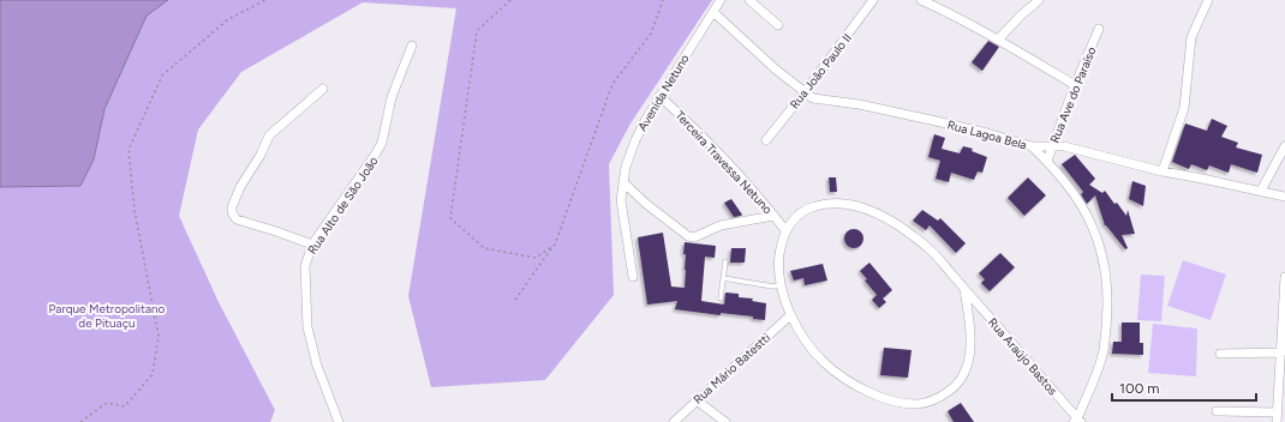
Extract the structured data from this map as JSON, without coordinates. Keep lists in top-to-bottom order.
{
  "streets": {
    "street": [
      "Rua João Paulo II",
      "Avenida Netuno",
      "Rua Ave do Paraíso",
      "Rua Lagoa Bela",
      "Terceira Travessa Netuno",
      "Rua Alto de São João",
      "Rua Araújo Bastos",
      "Rua Mário Batestti"
    ]
  },
  "crossings": [
    ["Rua João Paulo II", "Rua Lagoa Bela"],
    ["Avenida Netuno", "Rua Lagoa Bela"],
    ["Avenida Netuno", "Terceira Travessa Netuno"],
    ["Rua Ave do Paraíso", "Rua Lagoa Bela"],
    ["Terceira Travessa Netuno", "Rua Araújo Bastos"],
    ["Rua Araújo Bastos", "Rua Mário Batestti"]
  ],
  "parks": ["Parque Metropolitano de Pituaçu"],
  "scale_bar": "100 m"
}
